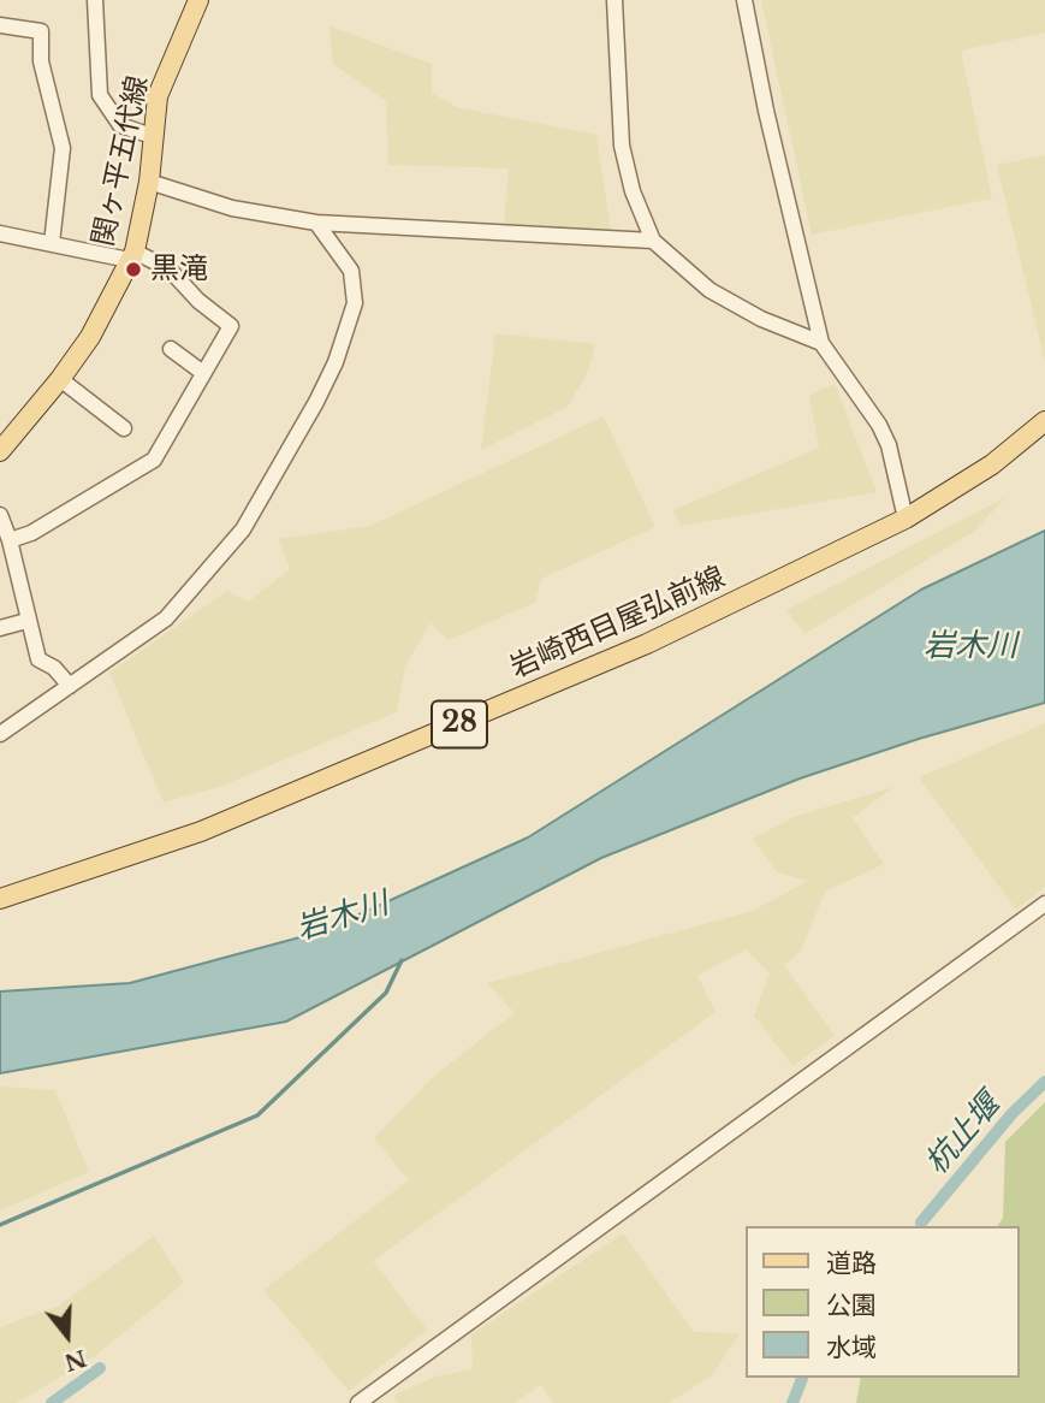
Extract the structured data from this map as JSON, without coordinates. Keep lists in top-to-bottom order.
{
  "streets": {
    "main road": ["関ヶ平五代線", "岩崎西目屋弘前線", "28"]
  },
  "water": ["岩木川", "杭止堰"],
  "places": ["黒滝"],
  "legend": ["道路", "公園", "水域"],
  "north": "bottom"
}
